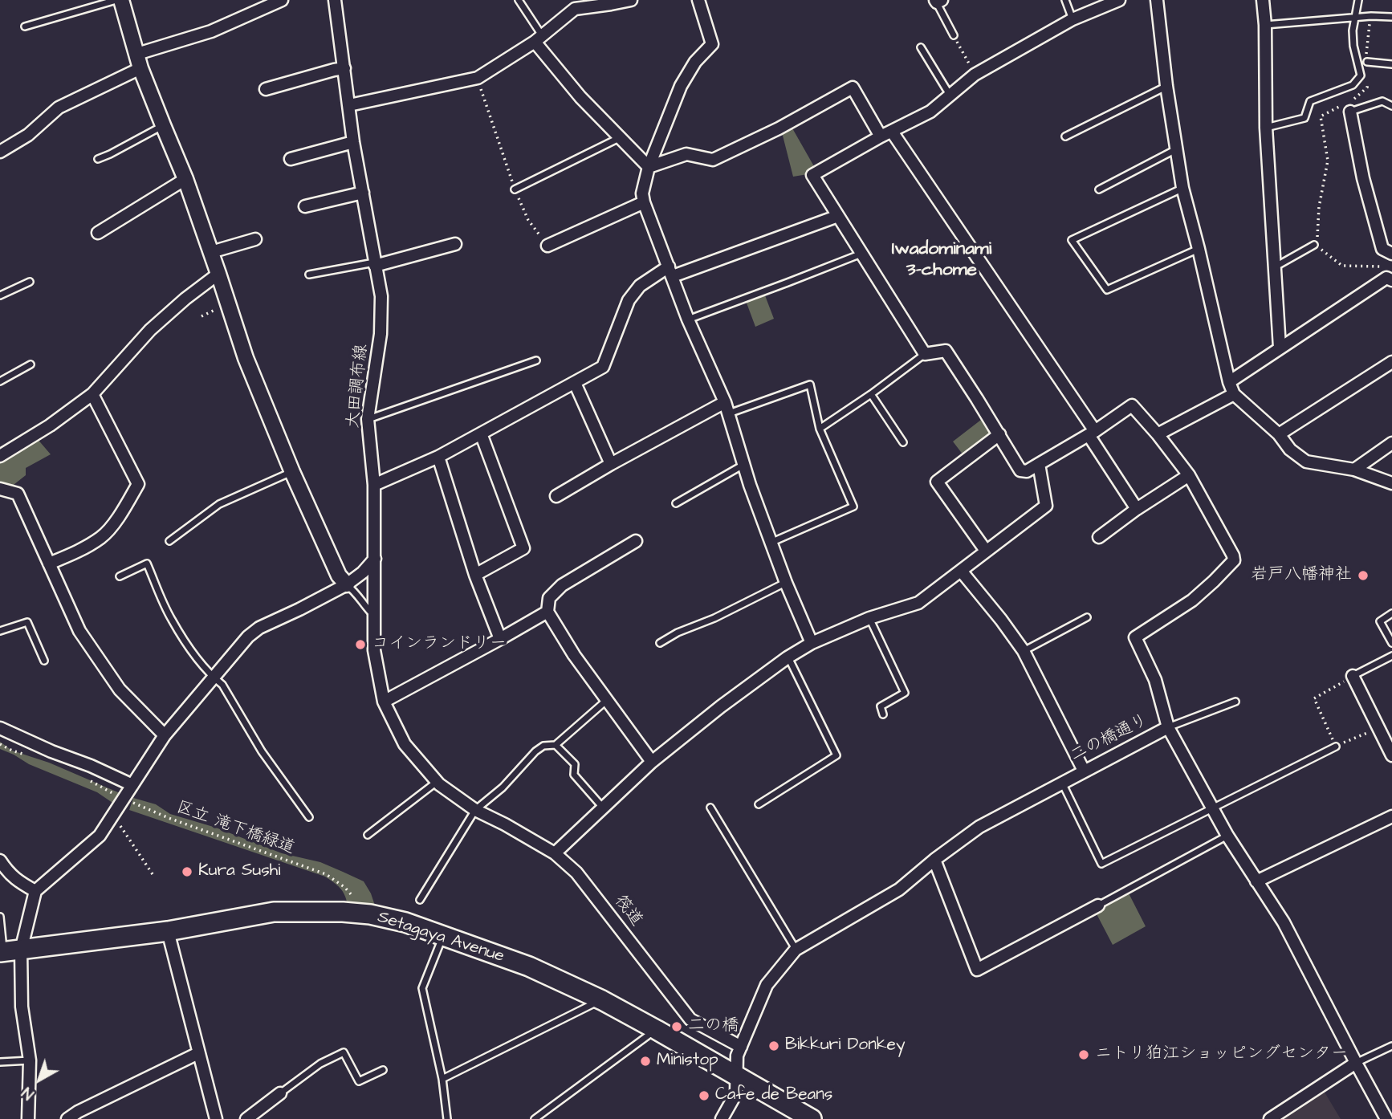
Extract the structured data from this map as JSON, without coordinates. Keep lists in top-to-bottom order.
{
  "streets": {
    "main road": ["Setagaya Avenue"],
    "street": ["大田調布線", "二の橋通り", "筏道"],
    "path": ["区立 滝下橋緑道"]
  },
  "crossings": [
    ["大田調布線", "筏道"],
    ["二の橋通り", "筏道"],
    ["二の橋通り", "Setagaya Avenue"],
    ["区立 滝下橋緑道", "Setagaya Avenue"]
  ],
  "districts": ["Iwadominami 3-chome"],
  "places": [
    "岩戸八幡神社",
    "コインランドリー",
    "Kura Sushi",
    "二の橋",
    "Bikkuri Donkey",
    "ニトリ狛江ショッピングセンター",
    "Ministop",
    "Cafe de Beans"
  ],
  "north": "bottom left"
}
